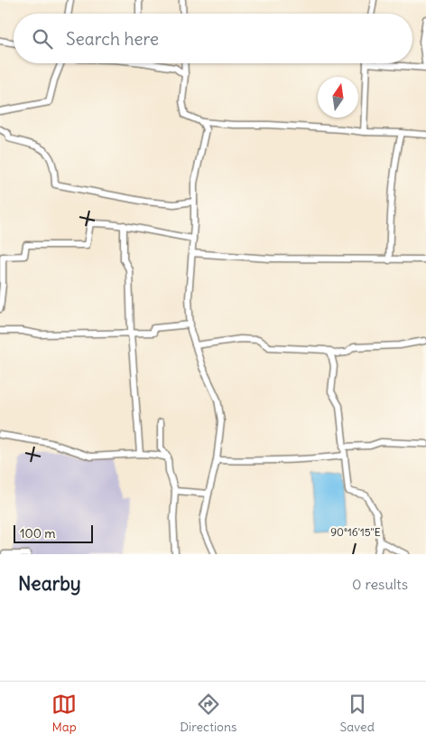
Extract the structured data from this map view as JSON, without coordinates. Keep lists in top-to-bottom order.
{
  "scale_bar": "100 m",
  "north": "top",
  "page": {
    "search": "Search here",
    "scale": "100 m",
    "heading": ["Nearby", "0 results"],
    "nav": ["Map", "Directions", "Saved"]
  },
  "coordinates": ["90°16'15\"E"]
}
